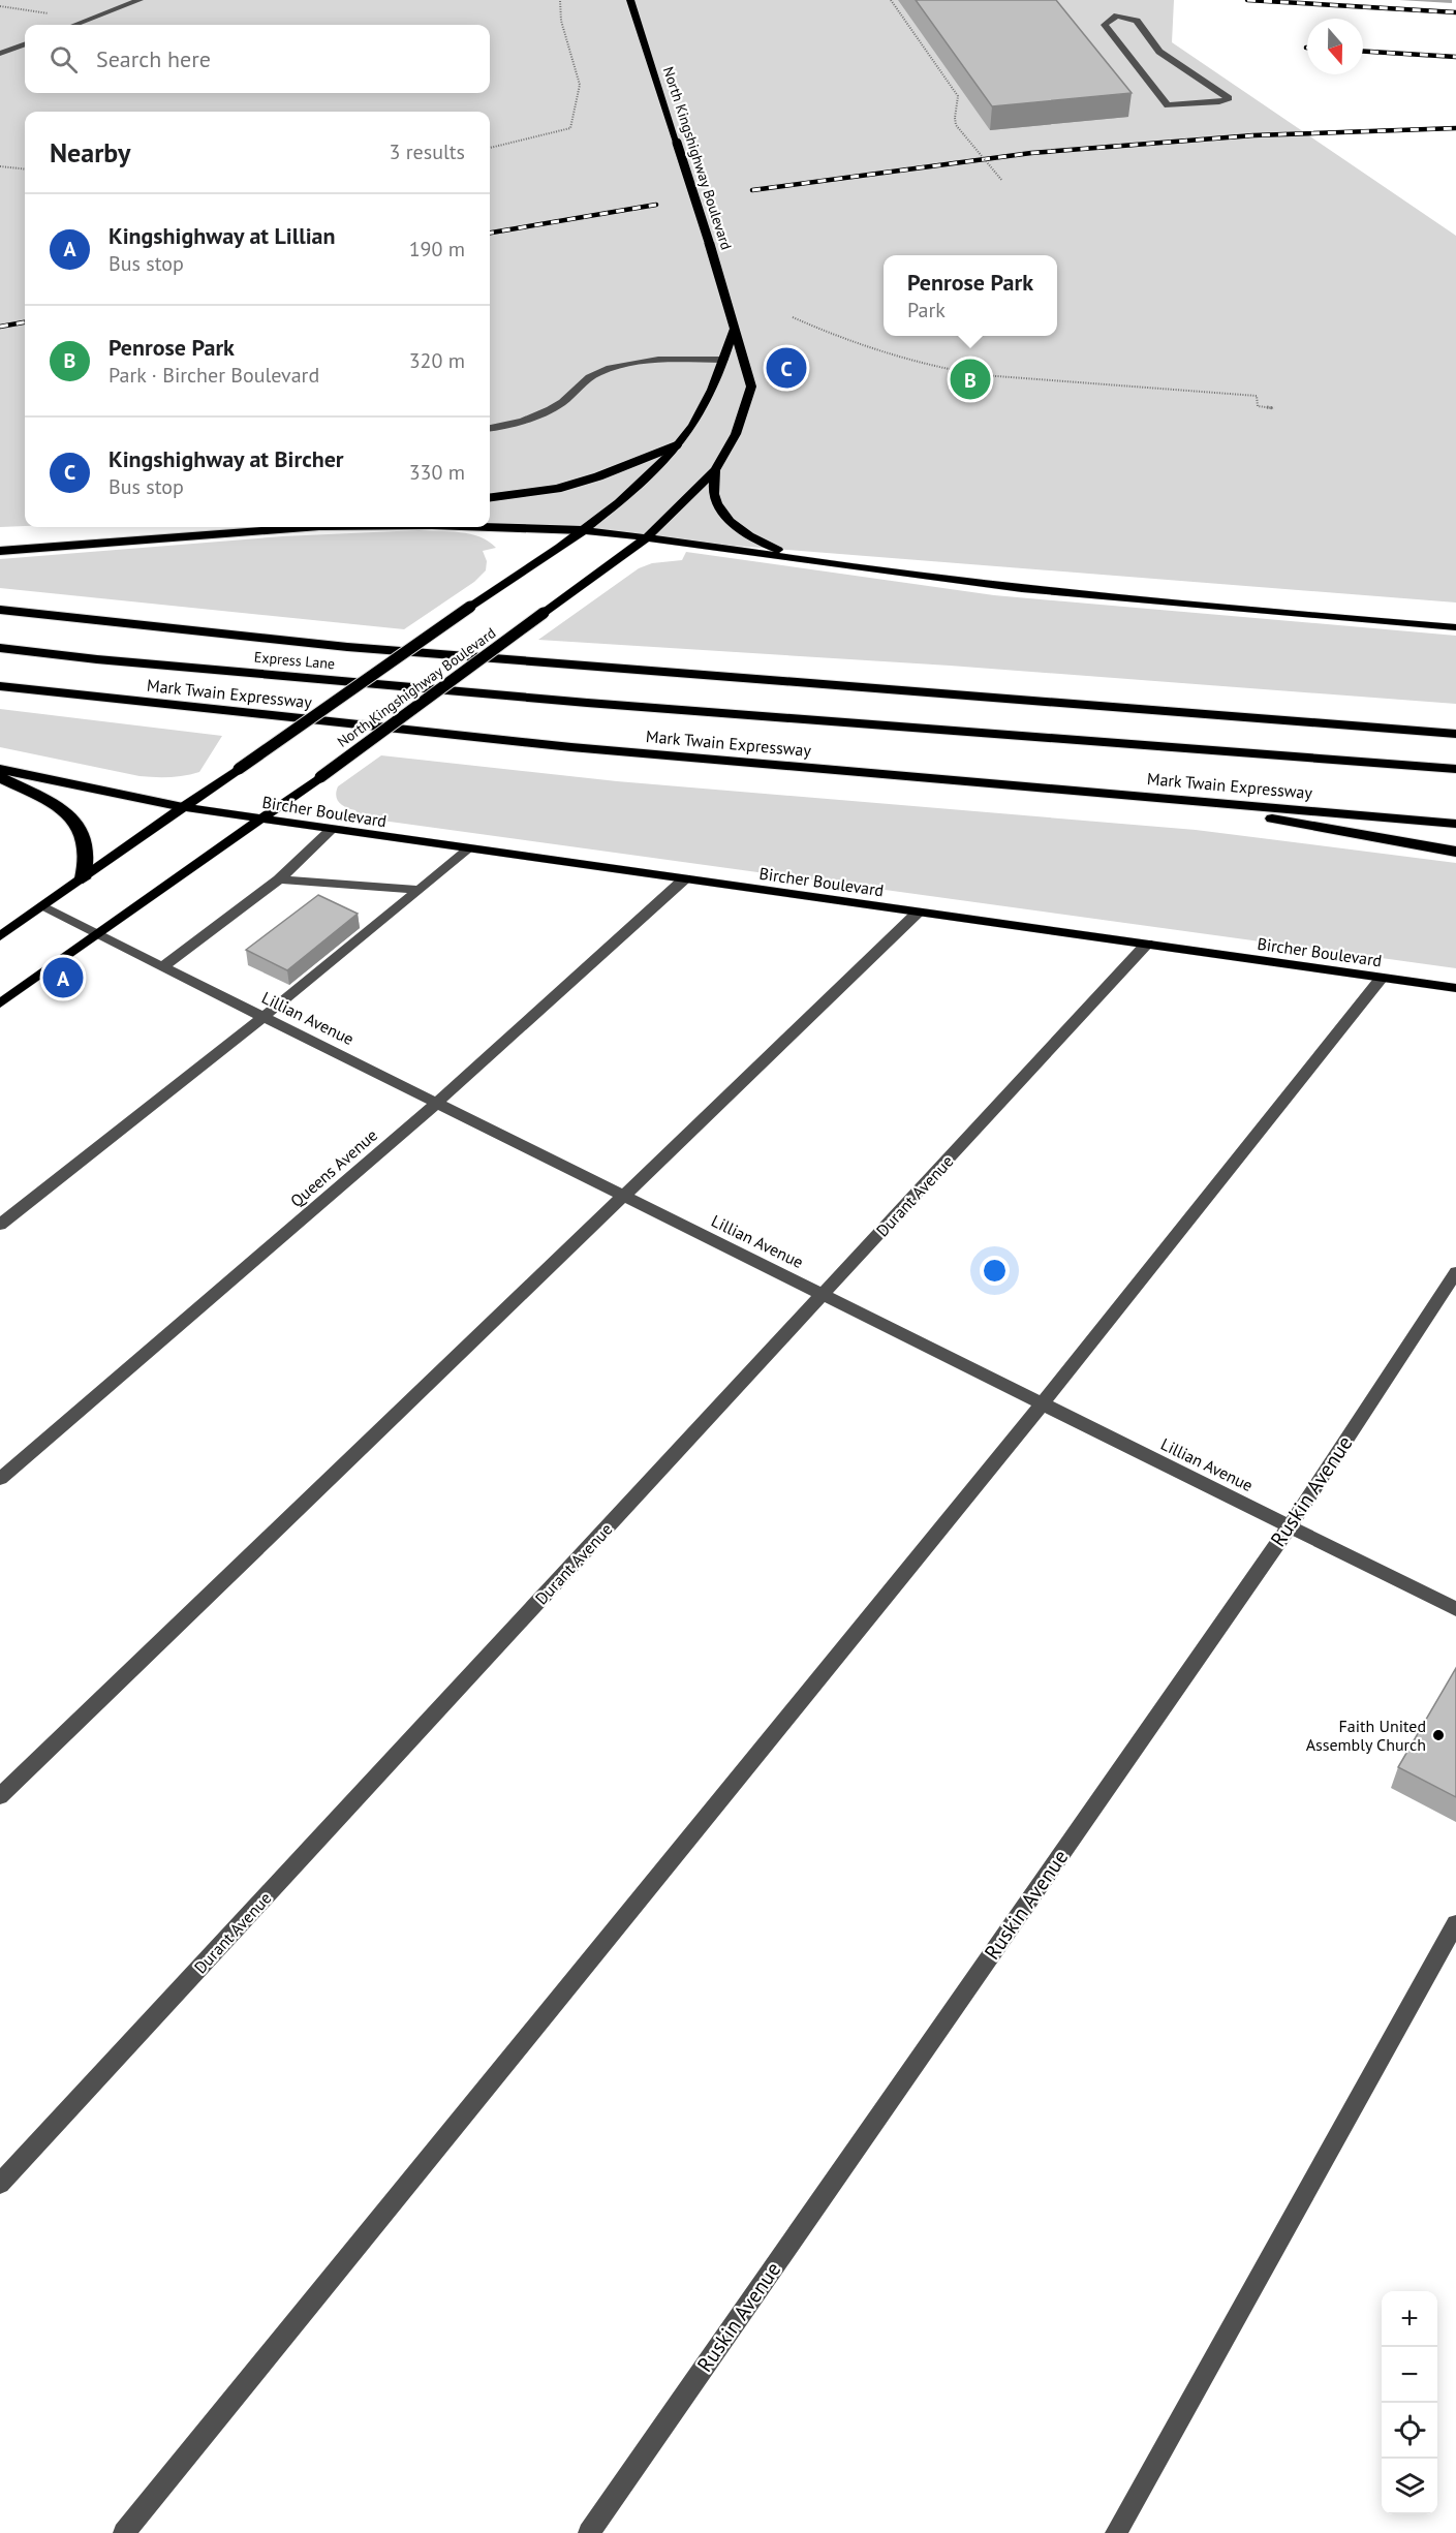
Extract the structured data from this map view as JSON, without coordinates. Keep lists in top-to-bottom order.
{
  "streets": {
    "highway": ["Express Lane", "Mark Twain Expressway"],
    "main road": ["North Kingshighway Boulevard", "Bircher Boulevard"],
    "street": [
      "Lillian Avenue",
      "Queens Avenue",
      "Durant Avenue",
      "Ruskin Avenue"
    ]
  },
  "crossings": [
    ["North Kingshighway Boulevard", "Bircher Boulevard"],
    ["North Kingshighway Boulevard", "Lillian Avenue"],
    ["Bircher Boulevard", "Queens Avenue"],
    ["Bircher Boulevard", "Durant Avenue"],
    ["Lillian Avenue", "Queens Avenue"],
    ["Lillian Avenue", "Durant Avenue"],
    ["Lillian Avenue", "Ruskin Avenue"]
  ],
  "places": ["Faith United Assembly Church"],
  "north": "bottom",
  "page": {
    "search": "Search here",
    "heading": ["Nearby", "3 results"],
    "list": [
      {
        "mark": "A",
        "name": "Kingshighway at Lillian",
        "note": "Bus stop",
        "value": "190 m"
      },
      {
        "mark": "B",
        "name": "Penrose Park",
        "note": "Park · Bircher Boulevard",
        "value": "320 m"
      },
      {
        "mark": "C",
        "name": "Kingshighway at Bircher",
        "note": "Bus stop",
        "value": "330 m"
      }
    ],
    "popup": ["Penrose Park", "Park"],
    "pins": ["C", "B", "A"],
    "map_buttons": ["+", "−"]
  }
}
